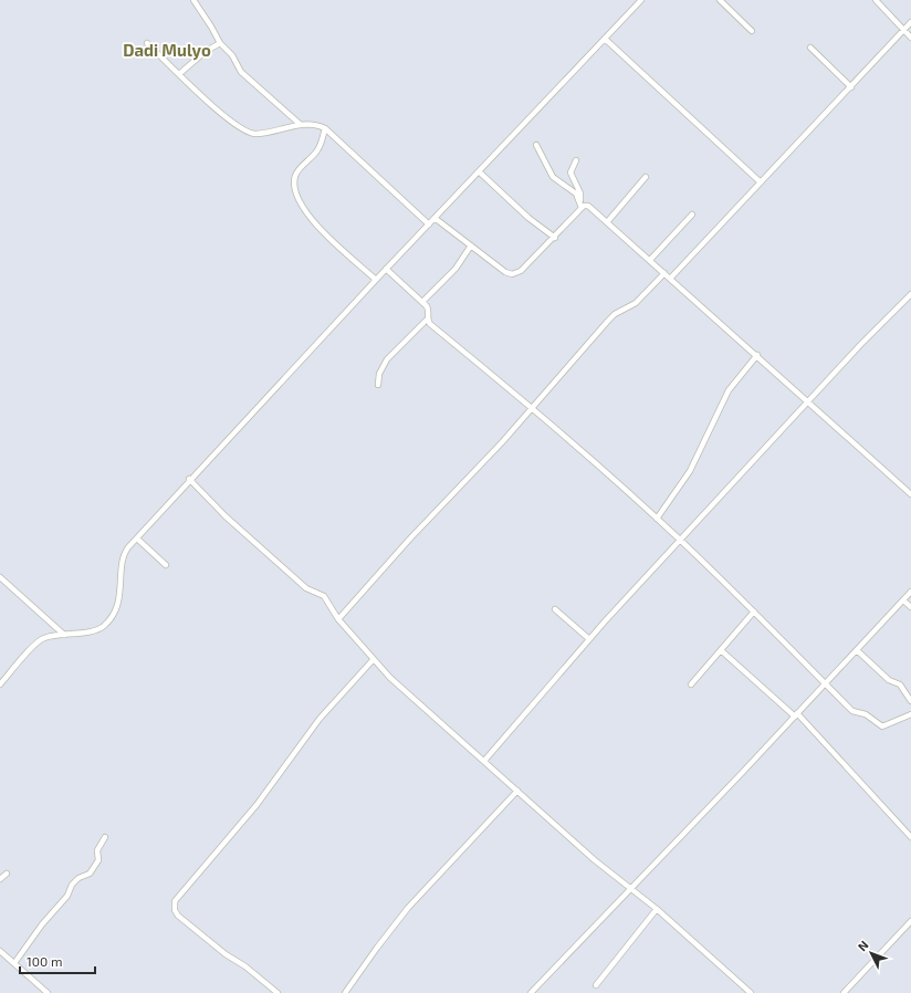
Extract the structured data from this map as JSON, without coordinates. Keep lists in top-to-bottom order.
{
  "districts": ["Dadi Mulyo"],
  "scale_bar": "100 m",
  "north": "top left"
}
